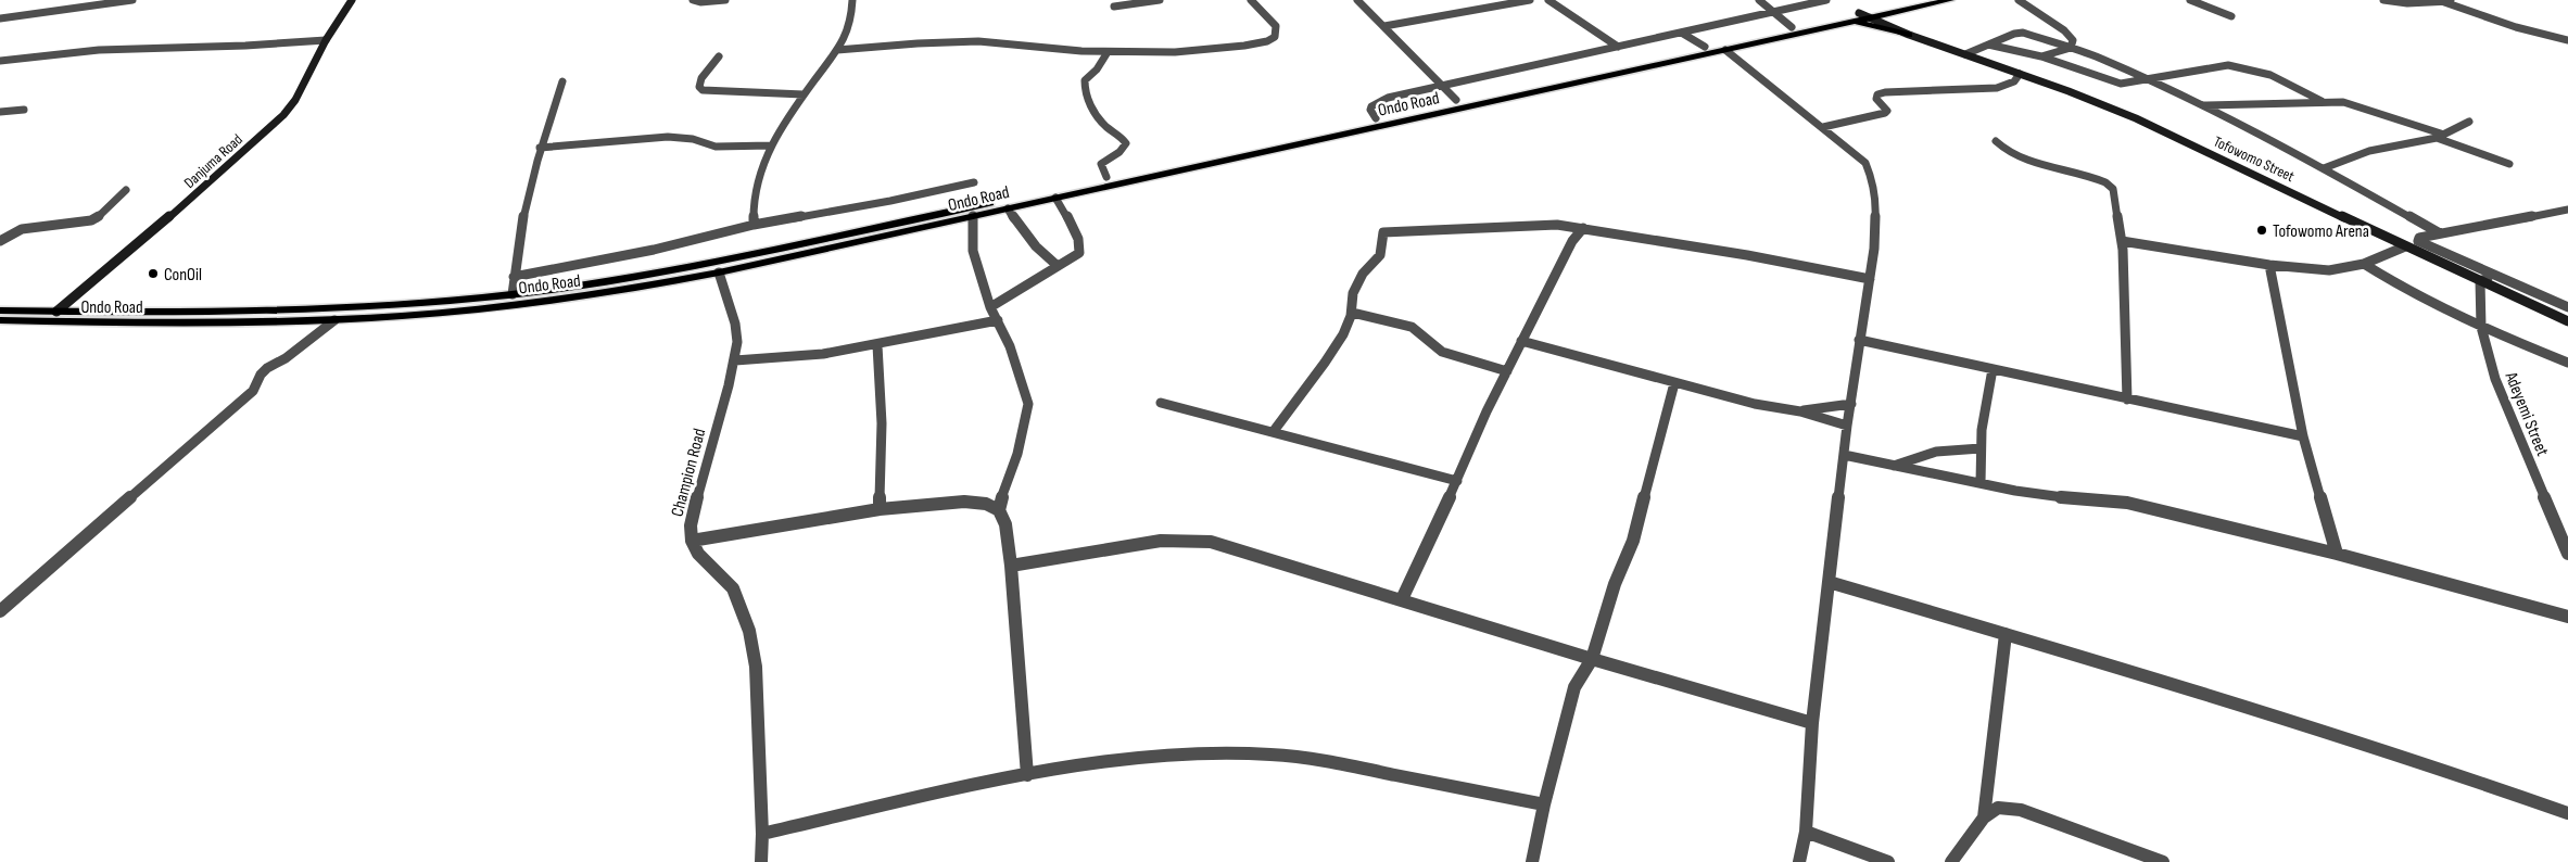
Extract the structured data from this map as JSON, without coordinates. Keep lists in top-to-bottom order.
{
  "streets": {
    "main road": ["Ondo Road"],
    "street": [
      "Tofowomo Street",
      "Danjuma Road",
      "Adeyemi Street",
      "Champion Road"
    ]
  },
  "crossings": [
    ["Ondo Road", "Tofowomo Street"],
    ["Ondo Road", "Danjuma Road"],
    ["Ondo Road", "Champion Road"],
    ["Tofowomo Street", "Adeyemi Street"]
  ],
  "places": ["Tofowomo Arena", "ConOil"]
}
